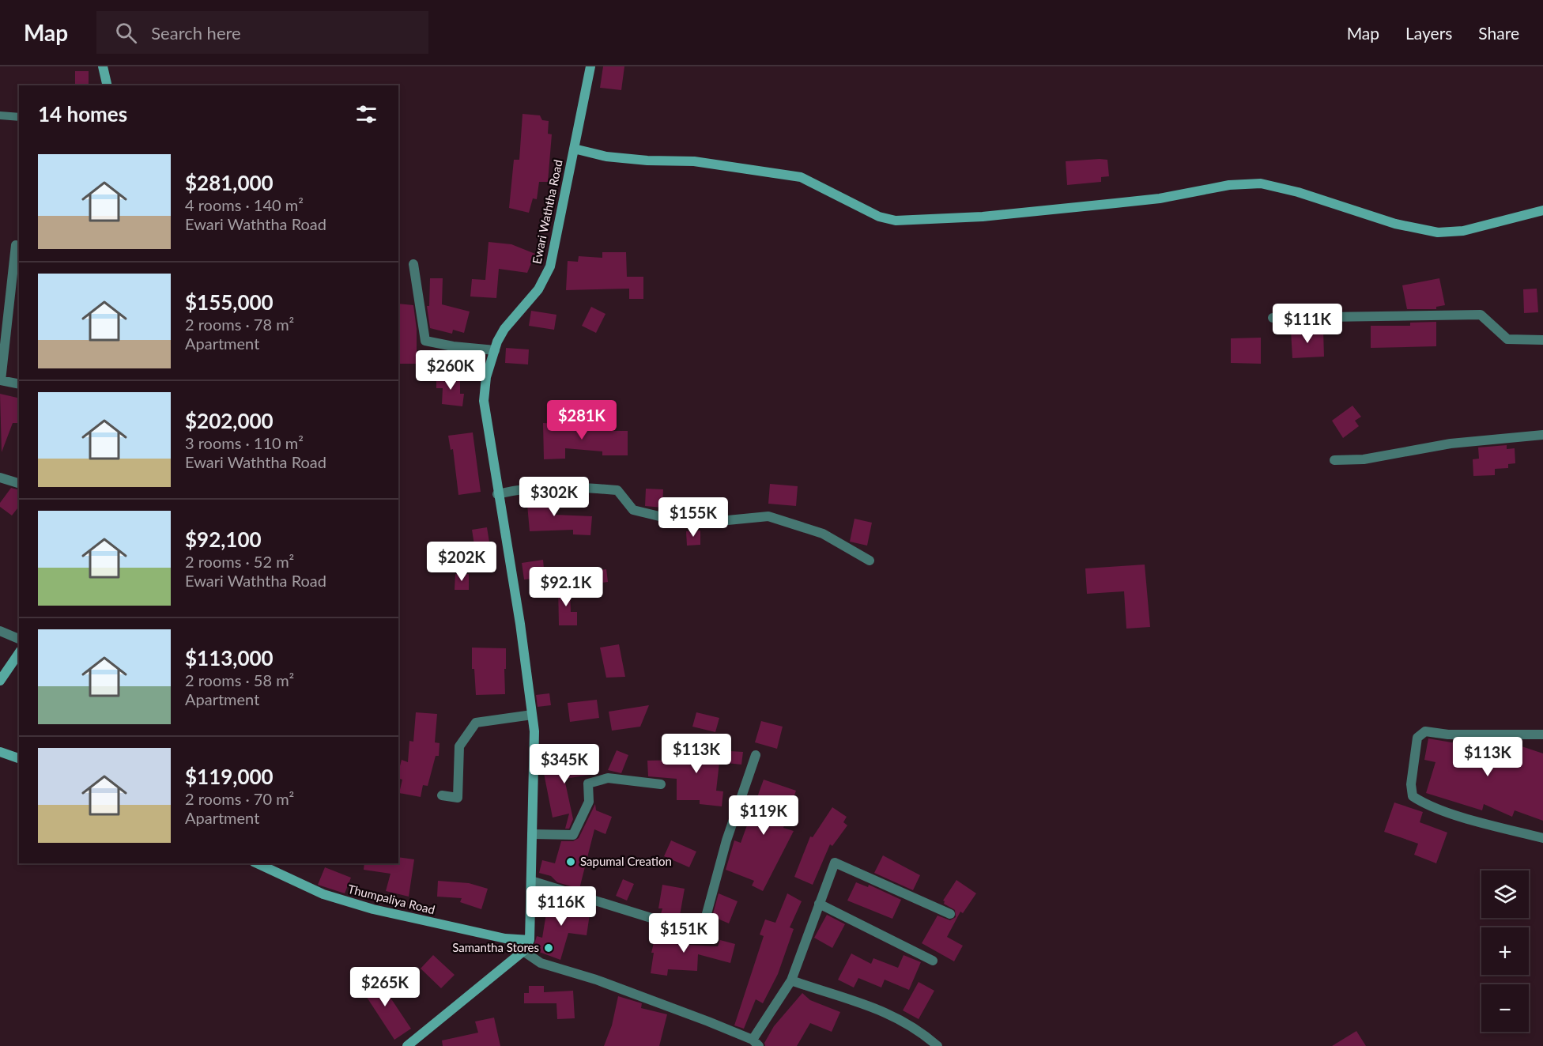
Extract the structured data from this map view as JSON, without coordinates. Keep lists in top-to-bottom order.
{
  "streets": {
    "street": ["Ewari Waththa Road", "Thumpaliya Road"]
  },
  "crossings": [
    ["Ewari Waththa Road", "Thumpaliya Road"]
  ],
  "places": ["Sapumal Creation", "Samantha Stores"],
  "page": {
    "header": "Map",
    "search": "Search here",
    "nav": ["Map", "Layers", "Share"],
    "heading": "14 homes",
    "list": [
      {
        "name": "$281,000",
        "note": "4 rooms · 140 m² · Ewari Waththa Road"
      },
      {
        "name": "$155,000",
        "note": "2 rooms · 78 m² · Apartment"
      },
      {
        "name": "$202,000",
        "note": "3 rooms · 110 m² · Ewari Waththa Road"
      },
      {
        "name": "$92,100",
        "note": "2 rooms · 52 m² · Ewari Waththa Road"
      },
      {
        "name": "$113,000",
        "note": "2 rooms · 58 m² · Apartment"
      },
      {
        "name": "$119,000",
        "note": "2 rooms · 70 m² · Apartment"
      }
    ],
    "price": [
      "$111K",
      "$260K",
      "$281K",
      "$302K",
      "$155K",
      "$202K",
      "$92.1K",
      "$113K",
      "$113K",
      "$345K",
      "$119K",
      "$116K",
      "$151K",
      "$265K"
    ],
    "map_buttons": ["+", "−"]
  }
}
